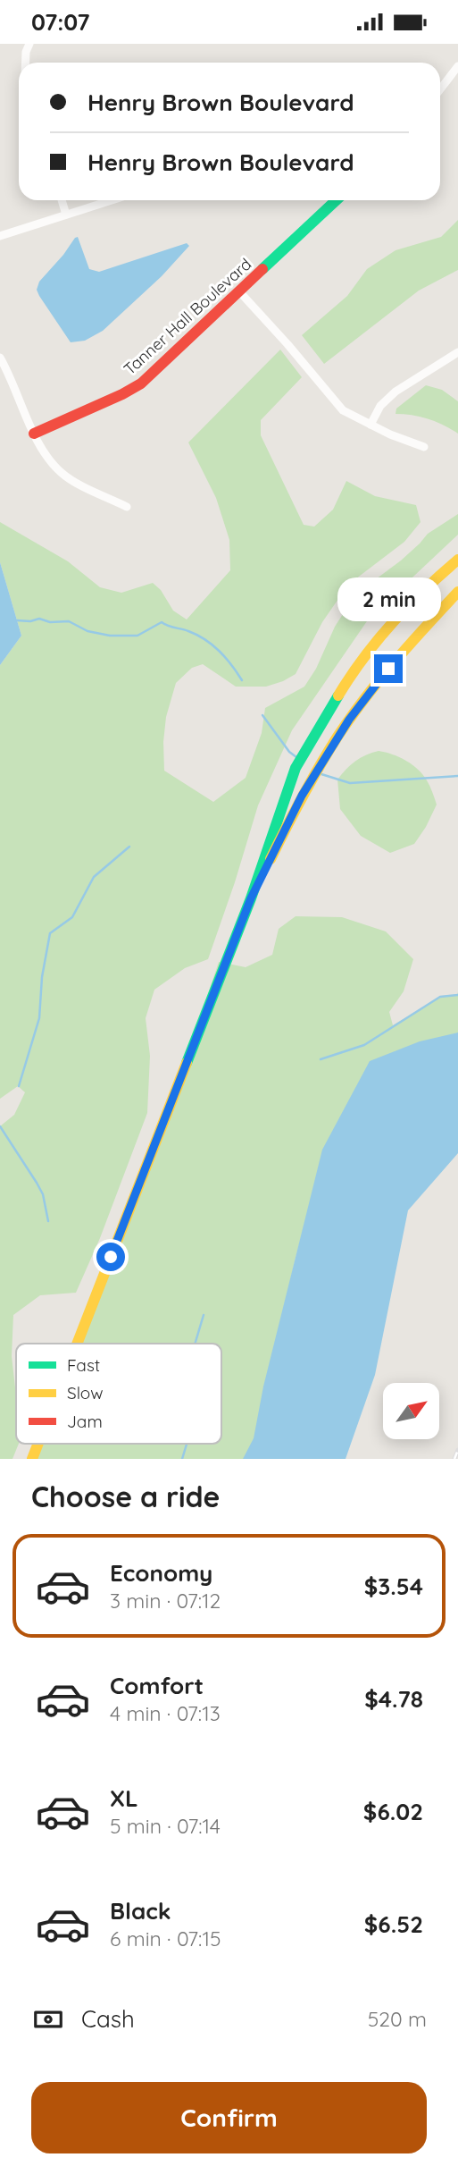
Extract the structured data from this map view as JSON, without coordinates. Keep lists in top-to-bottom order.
{
  "streets": {
    "main road": ["Tanner Hall Boulevard"]
  },
  "legend": ["Fast", "Slow", "Jam"],
  "north": "top right",
  "page": {
    "status": "07:07",
    "banner": ["Henry Brown Boulevard", "Henry Brown Boulevard"],
    "bubble": "2 min",
    "heading": "Choose a ride",
    "list": [
      {
        "name": "Economy",
        "note": "3 min · 07:12",
        "value": "$3.54"
      },
      {
        "name": "Comfort",
        "note": "4 min · 07:13",
        "value": "$4.78"
      },
      {
        "name": "XL",
        "note": "5 min · 07:14",
        "value": "$6.02"
      },
      {
        "name": "Black",
        "note": "6 min · 07:15",
        "value": "$6.52"
      }
    ],
    "pay": ["Cash", "520 m"],
    "buttons": "Confirm"
  }
}
